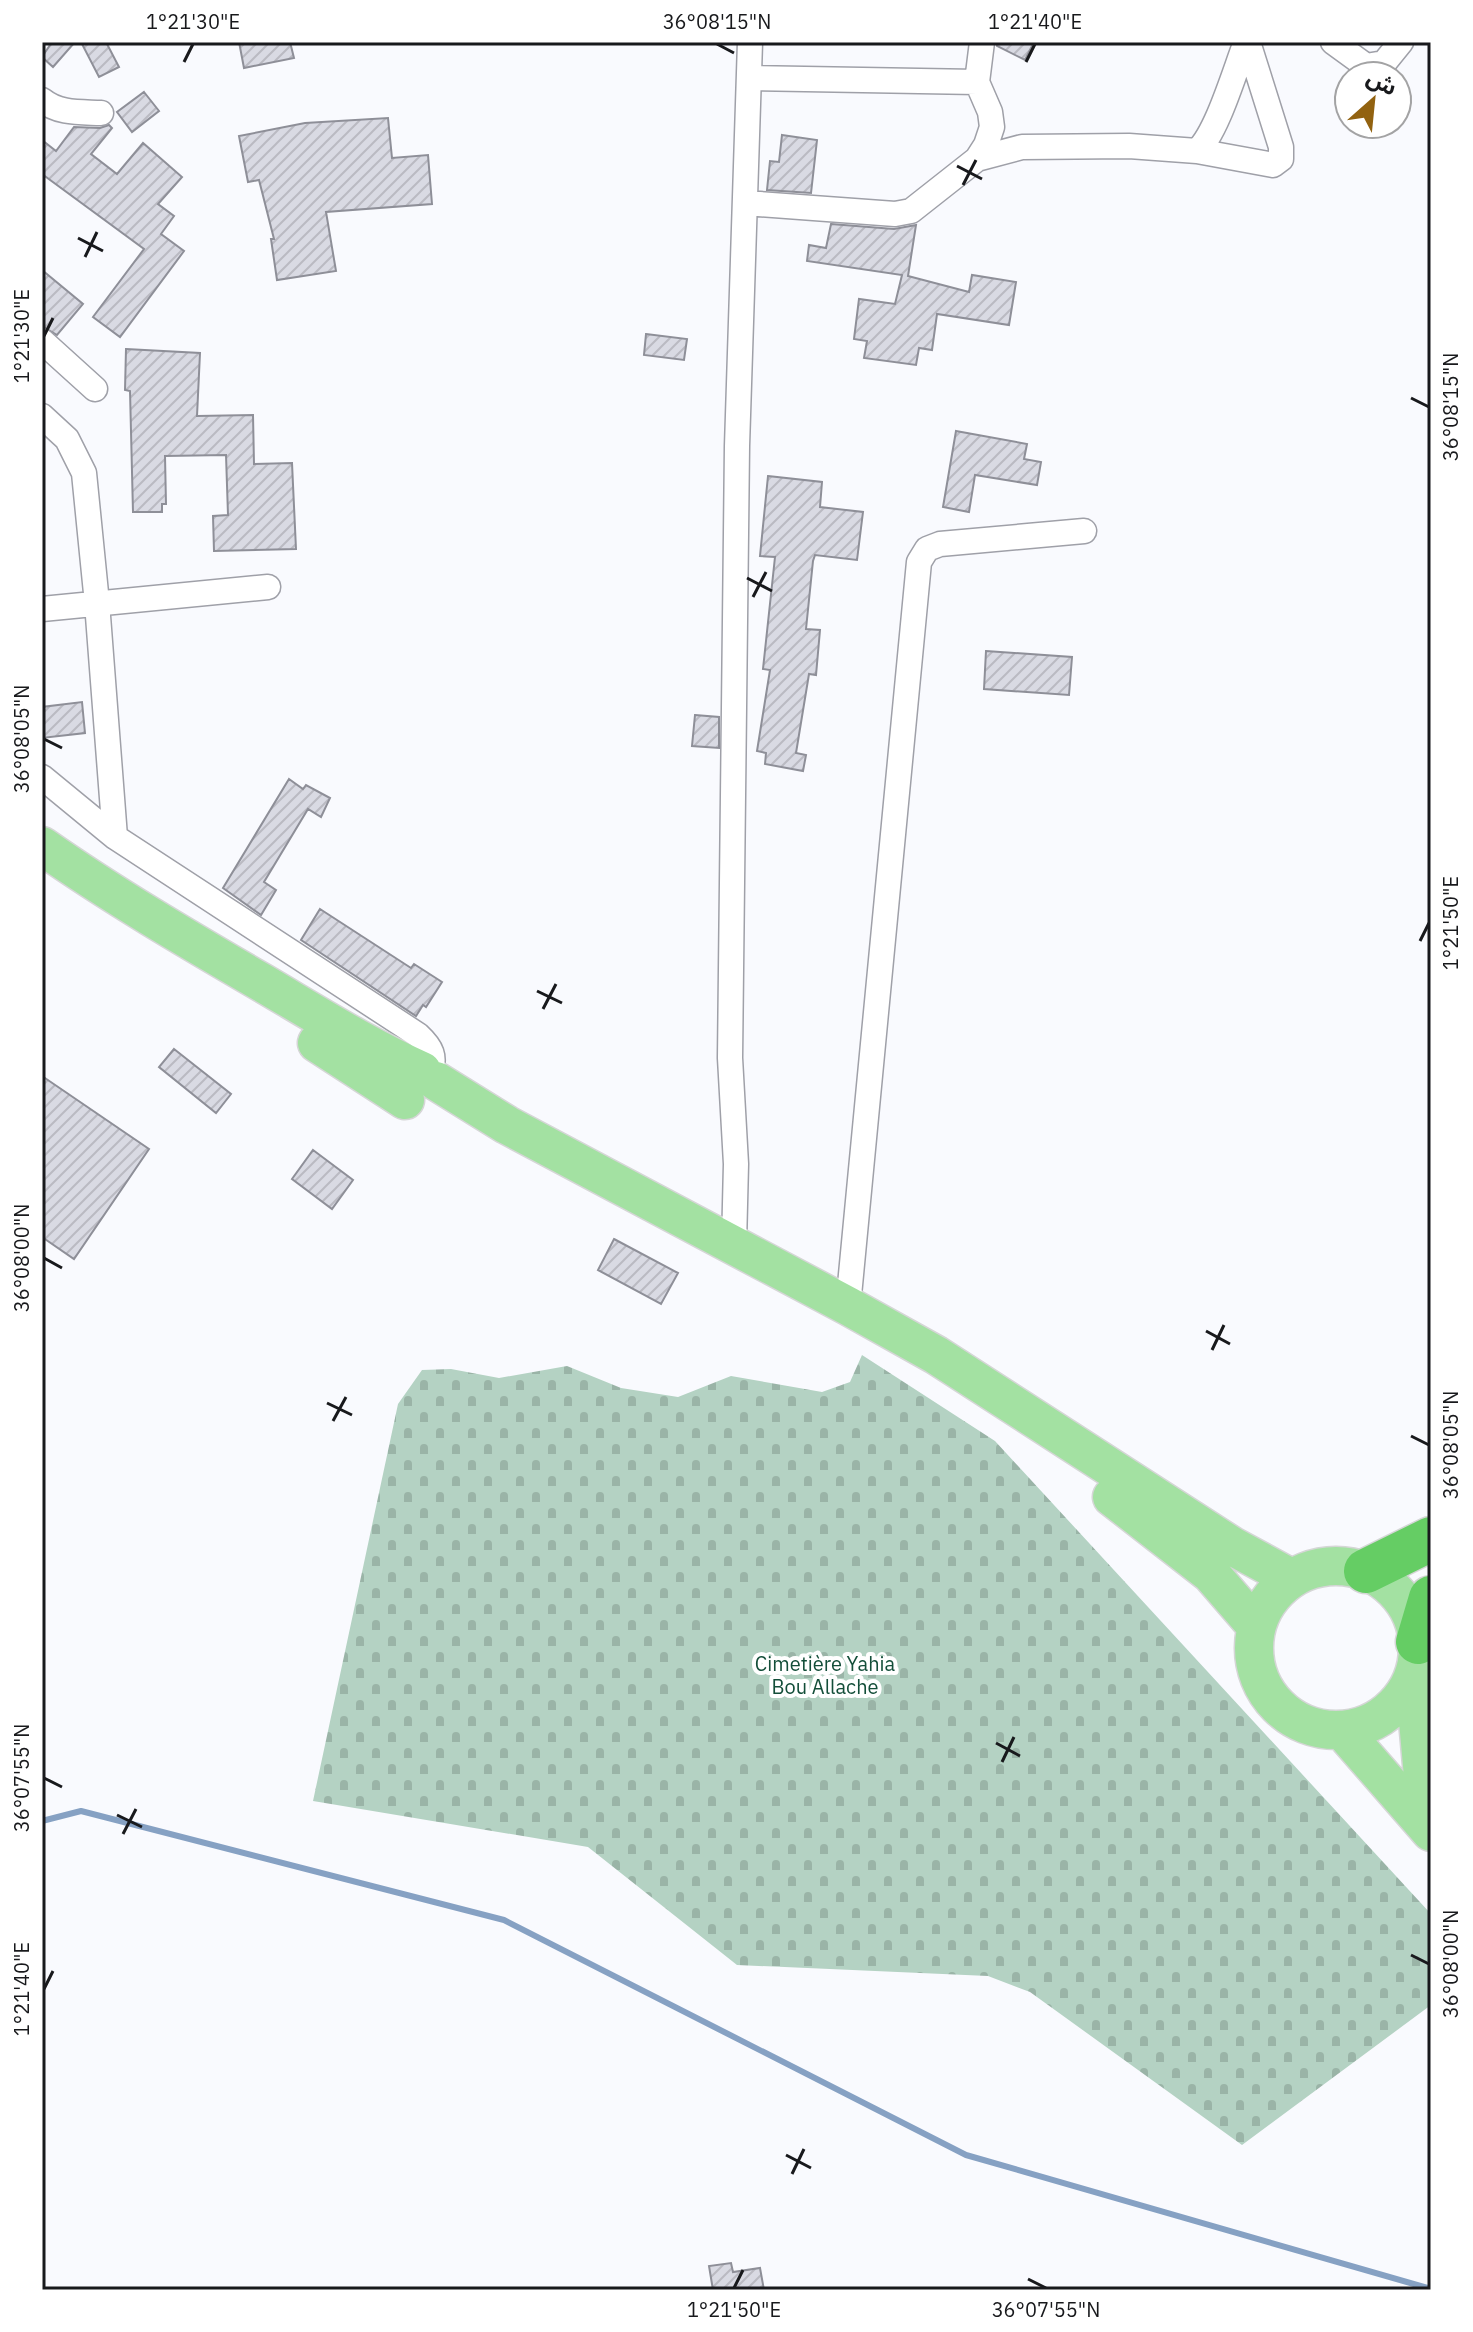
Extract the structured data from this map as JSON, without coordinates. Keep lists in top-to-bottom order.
{
  "parks": ["Cimetière Yahia Bou Allache"],
  "north": "top right",
  "coordinates": [
    "1°21'30\"E",
    "36°08'15\"N",
    "1°21'40\"E",
    "36°08'05\"N",
    "1°21'50\"E",
    "36°08'00\"N",
    "36°07'55\"N"
  ]
}
